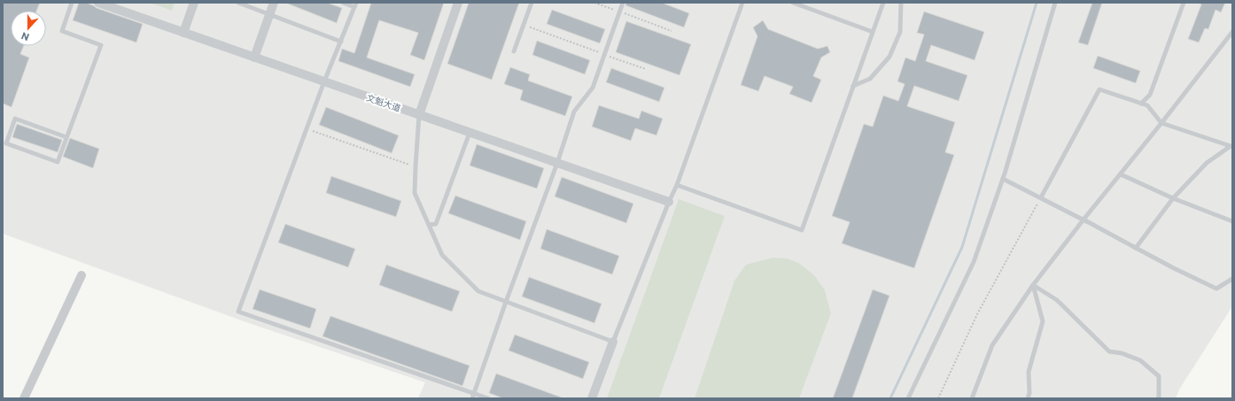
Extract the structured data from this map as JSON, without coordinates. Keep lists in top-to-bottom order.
{
  "streets": {
    "street": ["文魁大道"]
  },
  "north": "bottom"
}
